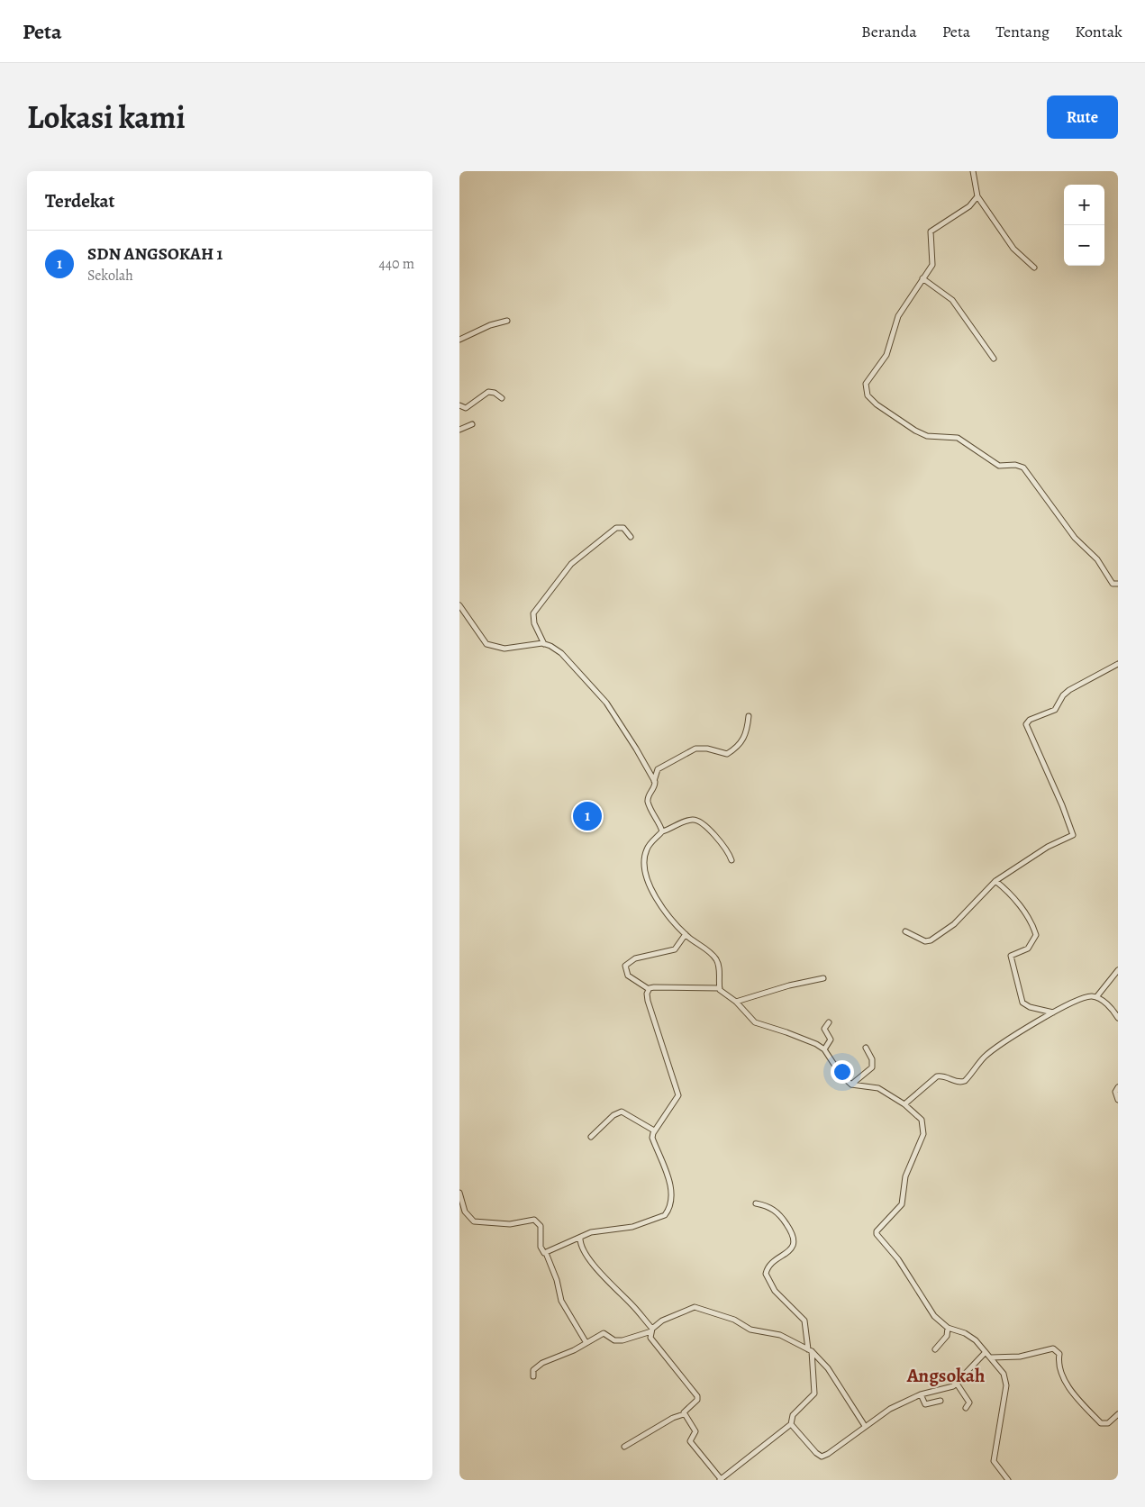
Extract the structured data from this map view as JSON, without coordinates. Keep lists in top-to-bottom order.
{
  "districts": ["Angsokah"],
  "page": {
    "header": "Peta",
    "nav": [
      "Beranda",
      "Peta",
      "Tentang",
      "Kontak"
    ],
    "title": "Lokasi kami",
    "buttons": "Rute",
    "heading": "Terdekat",
    "map_buttons": ["+", "−"],
    "list": [
      {
        "mark": "1",
        "name": "SDN ANGSOKAH 1",
        "note": "Sekolah",
        "value": "440 m"
      }
    ],
    "pins": "1"
  }
}
